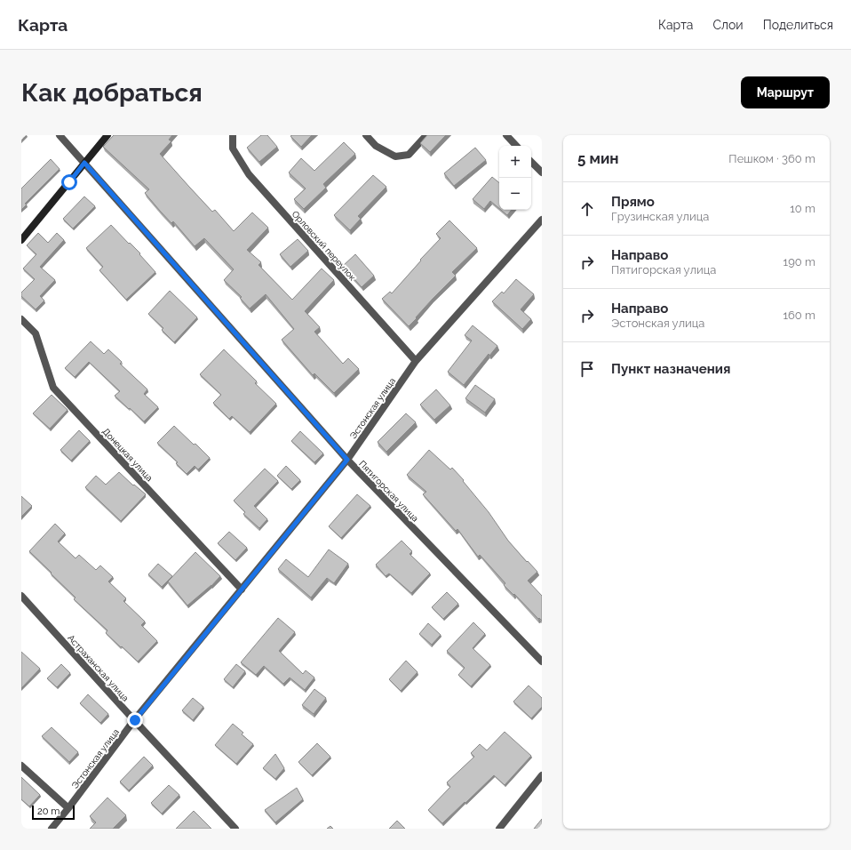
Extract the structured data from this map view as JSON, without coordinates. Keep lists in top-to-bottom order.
{
  "streets": {
    "street": [
      "Орловский переулок",
      "Эстонская улица",
      "Донецкая улица",
      "Пятигорская улица",
      "Астраханская улица"
    ]
  },
  "crossings": [
    ["Орловский переулок", "Эстонская улица"],
    ["Эстонская улица", "Донецкая улица"],
    ["Эстонская улица", "Пятигорская улица"],
    ["Эстонская улица", "Астраханская улица"]
  ],
  "scale_bar": "20 m",
  "page": {
    "header": "Карта",
    "nav": ["Карта", "Слои", "Поделиться"],
    "buttons": "Маршрут",
    "title": "Как добраться",
    "heading": ["5 мин", "Пешком · 360 m"],
    "map_buttons": ["+", "−"],
    "list": [
      ["Прямо", "Грузинская улица", "10 m"],
      ["Направо", "Пятигорская улица", "190 m"],
      ["Направо", "Эстонская улица", "160 m"],
      "Пункт назначения"
    ],
    "scale": "20 m"
  }
}
